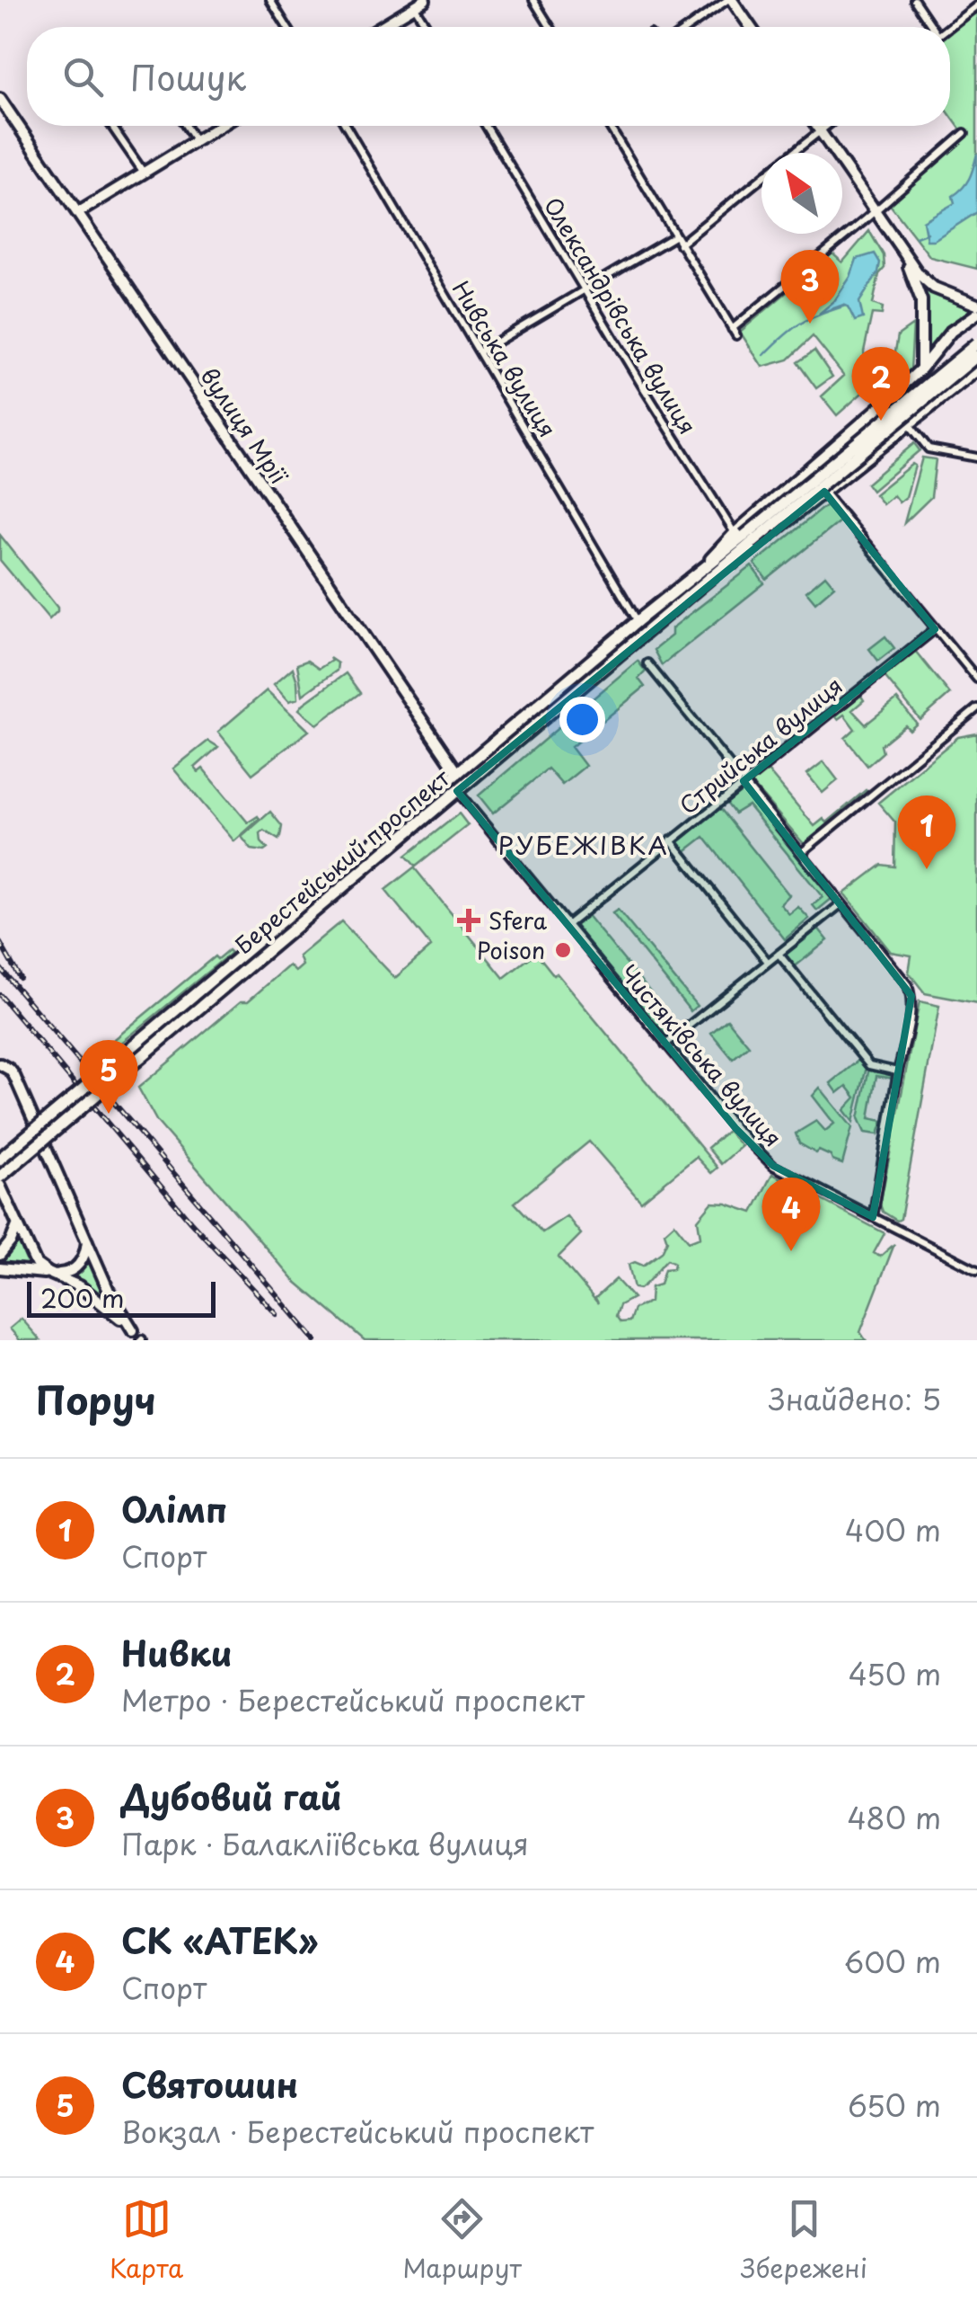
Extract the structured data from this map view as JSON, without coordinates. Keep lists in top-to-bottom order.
{
  "streets": {
    "main road": ["вулиця Мрії", "Берестейський проспект"],
    "street": [
      "Олександрівська вулиця",
      "Нивська вулиця",
      "Стрийська вулиця",
      "Чистяківська вулиця"
    ]
  },
  "crossings": [
    ["Олександрівська вулиця", "Берестейський проспект"],
    ["Нивська вулиця", "Берестейський проспект"],
    ["вулиця Мрії", "Берестейський проспект"],
    ["Стрийська вулиця", "Чистяківська вулиця"],
    ["Берестейський проспект", "Чистяківська вулиця"]
  ],
  "districts": ["РУБЕЖІВКА"],
  "places": {
    "health": ["Sfera"],
    "other": ["Poison"]
  },
  "scale_bar": "200 m",
  "north": "top left",
  "page": {
    "search": "Пошук",
    "pins": [
      "3",
      "2",
      "1",
      "5",
      "4"
    ],
    "scale": "200 m",
    "heading": ["Поруч", "Знайдено: 5"],
    "list": [
      {
        "mark": "1",
        "name": "Олімп",
        "note": "Спорт",
        "value": "400 m"
      },
      {
        "mark": "2",
        "name": "Нивки",
        "note": "Метро · Берестейський проспект",
        "value": "450 m"
      },
      {
        "mark": "3",
        "name": "Дубовий гай",
        "note": "Парк · Балакліївська вулиця",
        "value": "480 m"
      },
      {
        "mark": "4",
        "name": "СК «АТЕК»",
        "note": "Спорт",
        "value": "600 m"
      },
      {
        "mark": "5",
        "name": "Святошин",
        "note": "Вокзал · Берестейський проспект",
        "value": "650 m"
      }
    ],
    "nav": ["Карта", "Маршрут", "Збережені"]
  }
}
